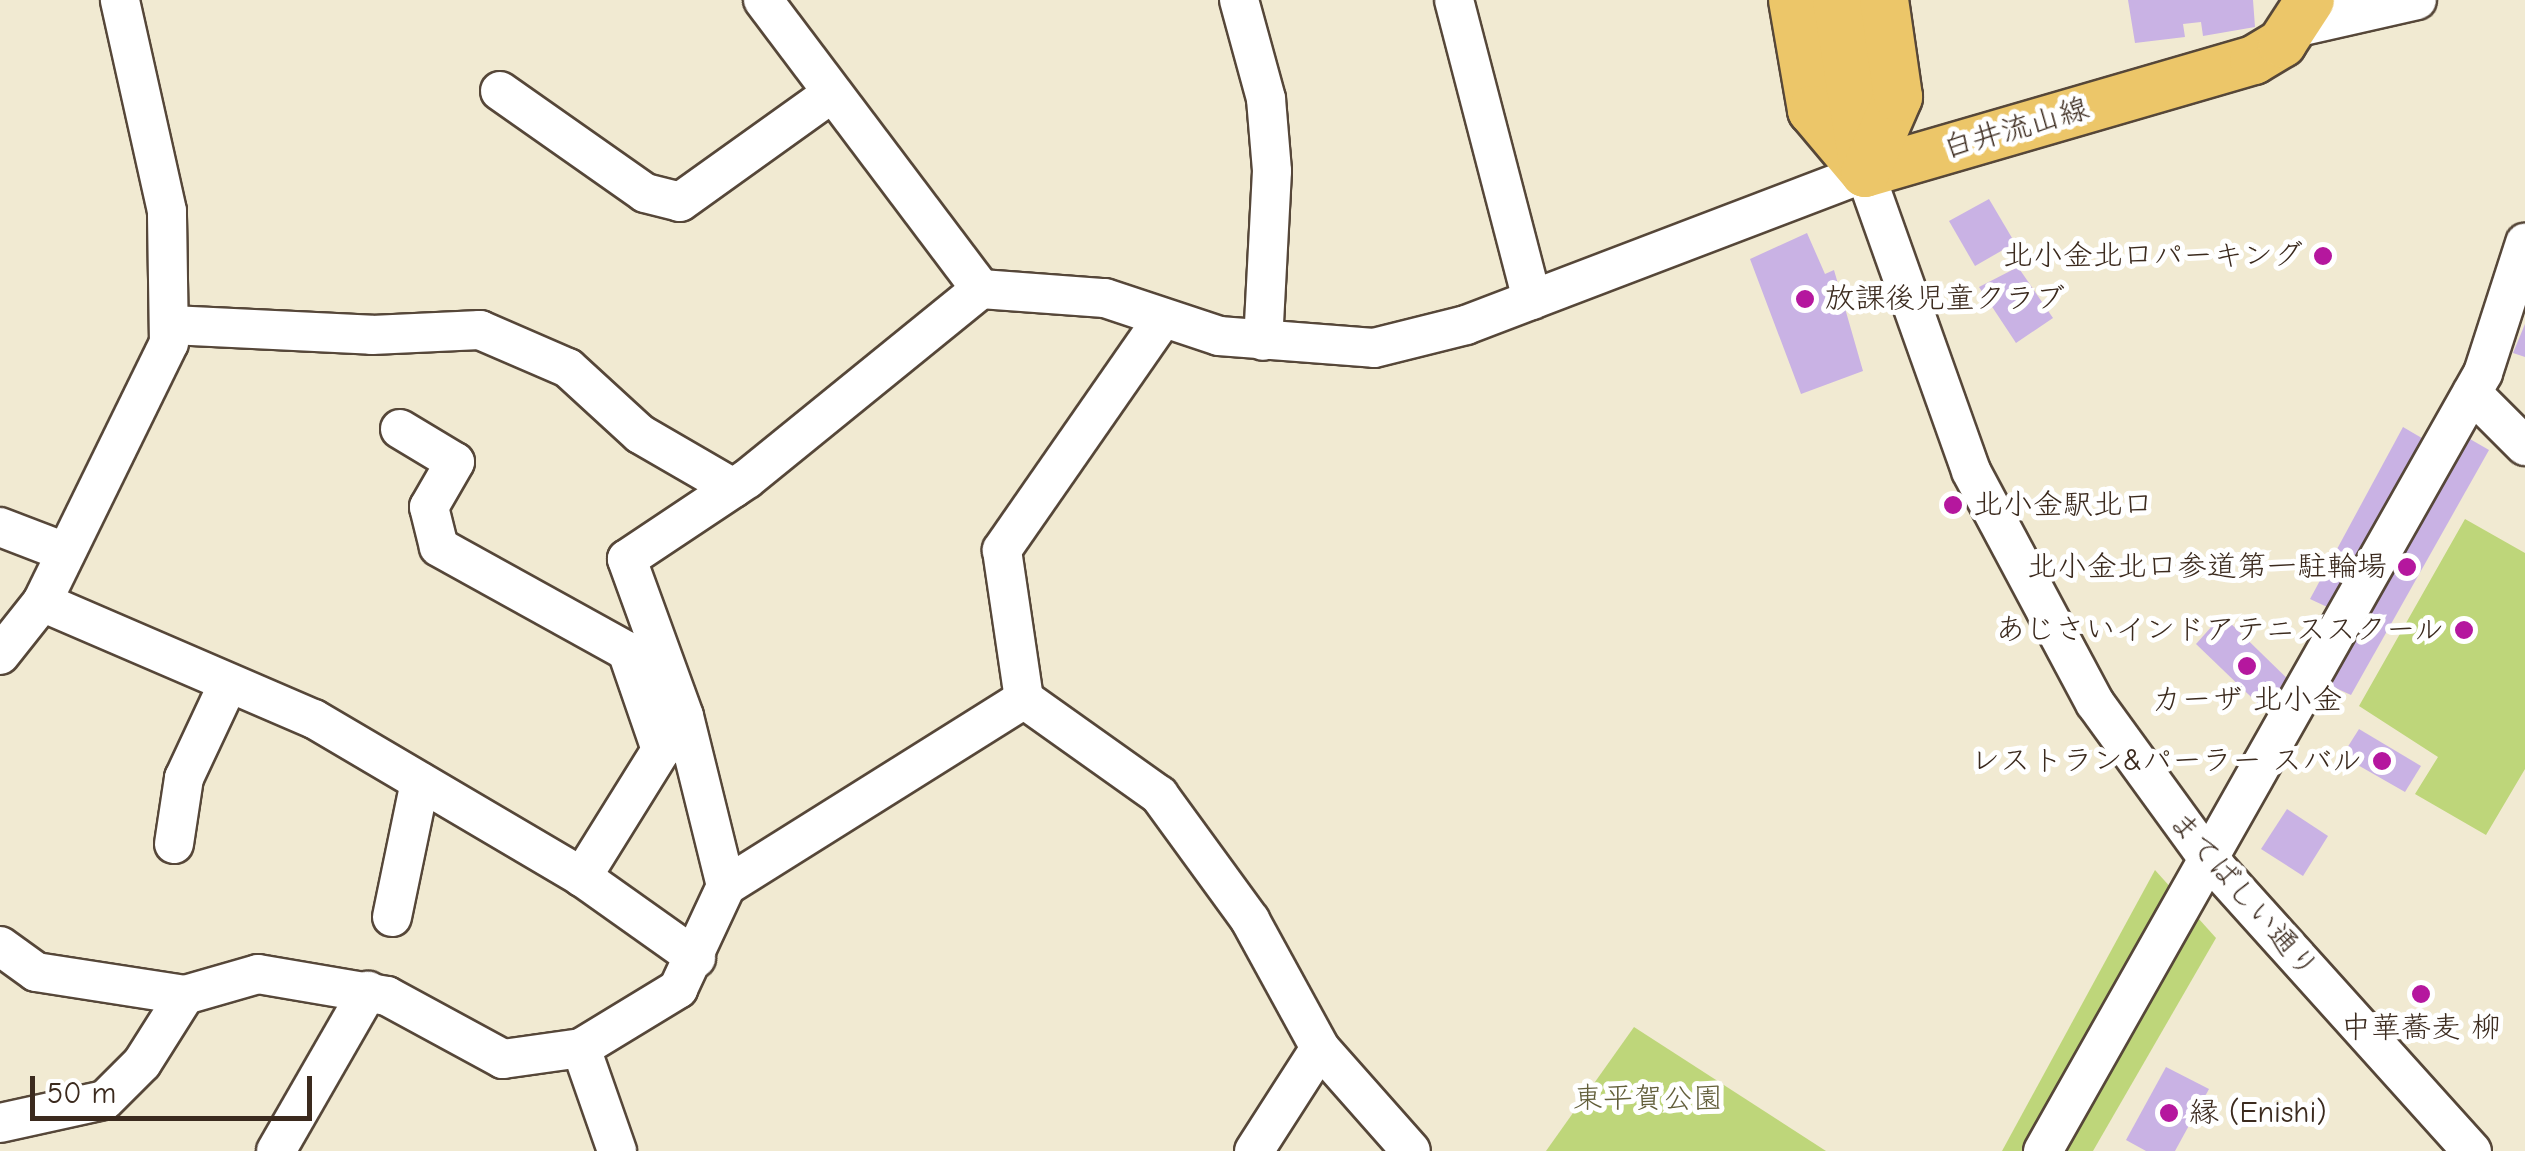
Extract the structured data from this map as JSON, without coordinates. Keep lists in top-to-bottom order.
{
  "streets": {
    "main road": ["白井流山線"],
    "street": ["まてばしい通り"]
  },
  "crossings": [
    ["白井流山線", "まてばしい通り"]
  ],
  "parks": ["東平賀公園"],
  "places": [
    "北小金北口パーキング",
    "放課後児童クラブ",
    "北小金駅北口",
    "北小金北口参道第一駐輪場",
    "あじさいインドアテニススクール",
    "カーザ 北小金",
    "レストラン&パーラー スバル",
    "中華蕎麦 柳",
    "縁 (Enishi)"
  ],
  "scale_bar": "50 m"
}
